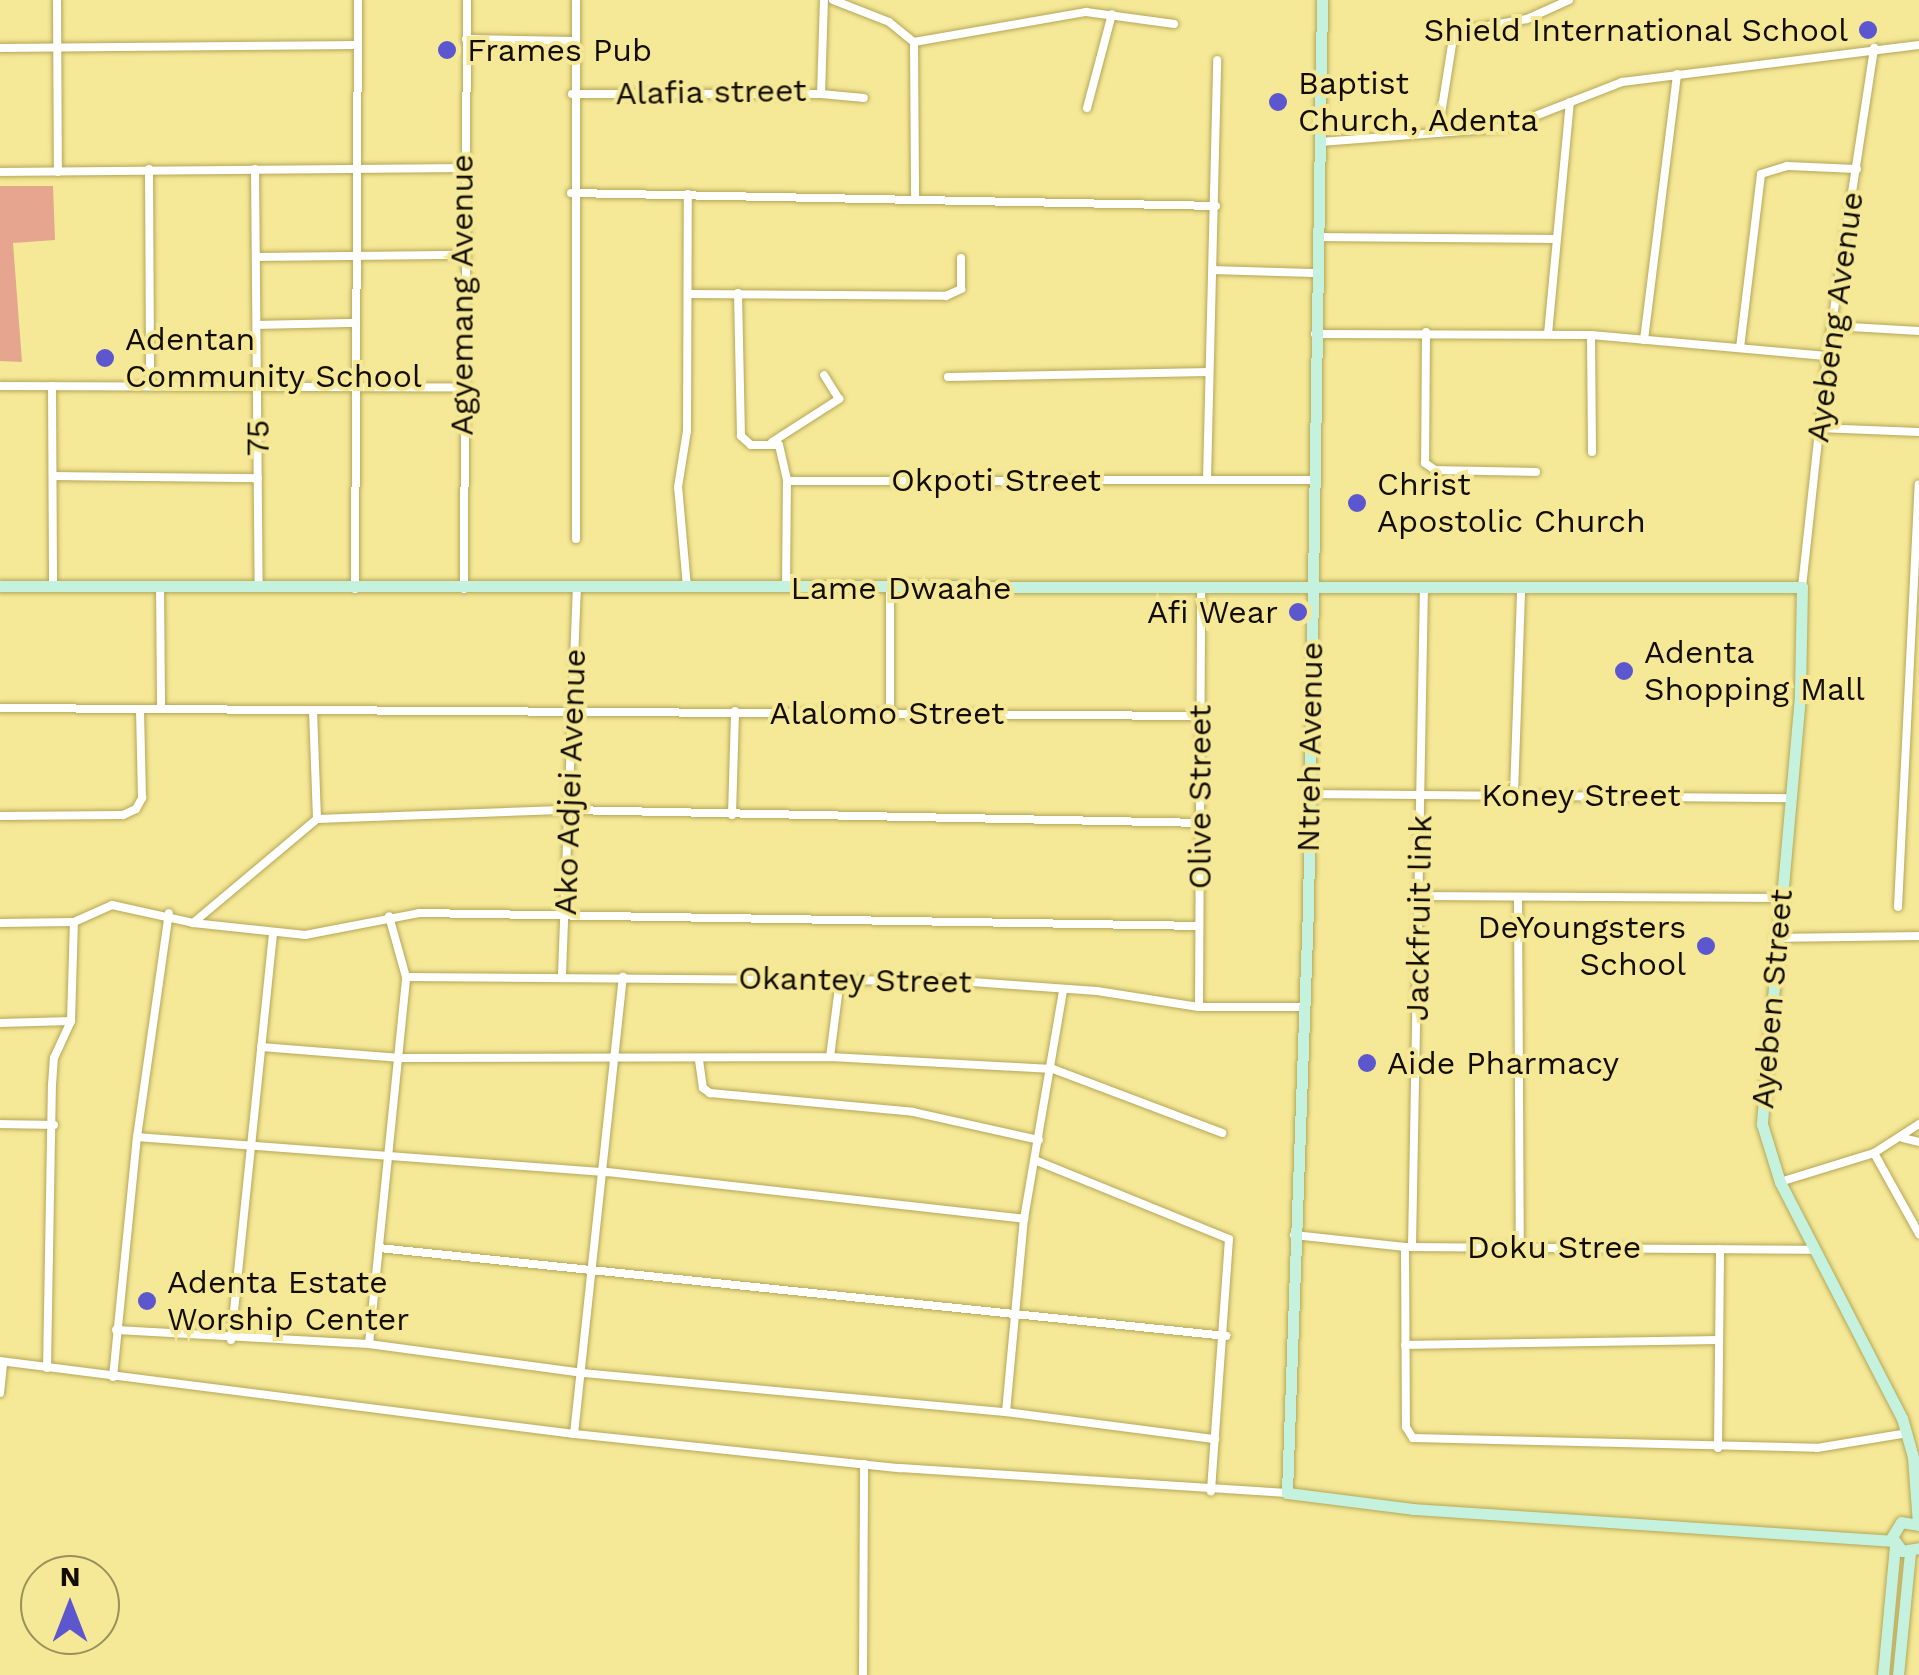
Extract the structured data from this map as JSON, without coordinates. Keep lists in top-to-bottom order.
{
  "streets": {
    "street": [
      "Alafia street",
      "Agyemang Avenue",
      "Ayebeng Avenue",
      "75",
      "Okpoti Street",
      "Lame Dwaahe",
      "Alalomo Street",
      "Ntreh Avenue",
      "Ako Adjei Avenue",
      "Koney Street",
      "Olive Street",
      "Jackfruit link",
      "Okantey Street",
      "Ayeben Street",
      "Doku Stree"
    ]
  },
  "crossings": [
    ["Agyemang Avenue", "Lame Dwaahe"],
    ["Ayebeng Avenue", "Lame Dwaahe"],
    ["Ayebeng Avenue", "Ayeben Street"],
    ["75", "Lame Dwaahe"],
    ["Okpoti Street", "Ntreh Avenue"],
    ["Lame Dwaahe", "Ntreh Avenue"],
    ["Lame Dwaahe", "Ako Adjei Avenue"],
    ["Lame Dwaahe", "Olive Street"],
    ["Lame Dwaahe", "Jackfruit link"],
    ["Lame Dwaahe", "Ayeben Street"],
    ["Alalomo Street", "Ako Adjei Avenue"],
    ["Alalomo Street", "Olive Street"],
    ["Ntreh Avenue", "Koney Street"],
    ["Ntreh Avenue", "Okantey Street"],
    ["Ntreh Avenue", "Doku Stree"],
    ["Ako Adjei Avenue", "Okantey Street"],
    ["Koney Street", "Jackfruit link"],
    ["Koney Street", "Ayeben Street"],
    ["Olive Street", "Okantey Street"],
    ["Jackfruit link", "Doku Stree"],
    ["Ayeben Street", "Doku Stree"]
  ],
  "places": [
    "Shield International School",
    "Frames Pub",
    "Baptist Church, Adenta",
    "Adentan Community School",
    "Christ Apostolic Church",
    "Afi Wear",
    "Adenta Shopping Mall",
    "DeYoungsters School",
    "Aide Pharmacy",
    "Adenta Estate Worship Center"
  ],
  "north": "top"
}
